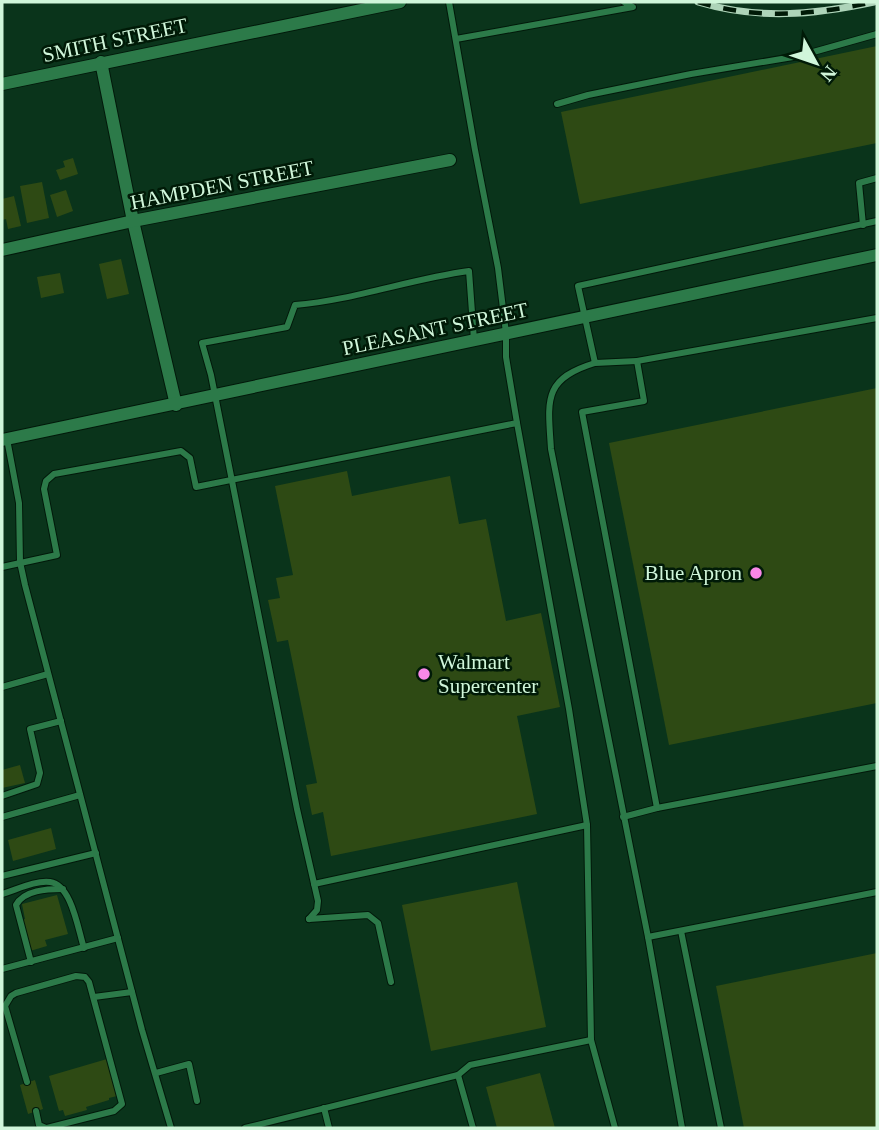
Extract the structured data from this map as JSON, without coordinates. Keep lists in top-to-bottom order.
{
  "streets": {
    "street": ["SMITH STREET", "HAMPDEN STREET", "PLEASANT STREET"]
  },
  "places": ["Blue Apron", "Walmart Supercenter"],
  "north": "bottom right"
}
